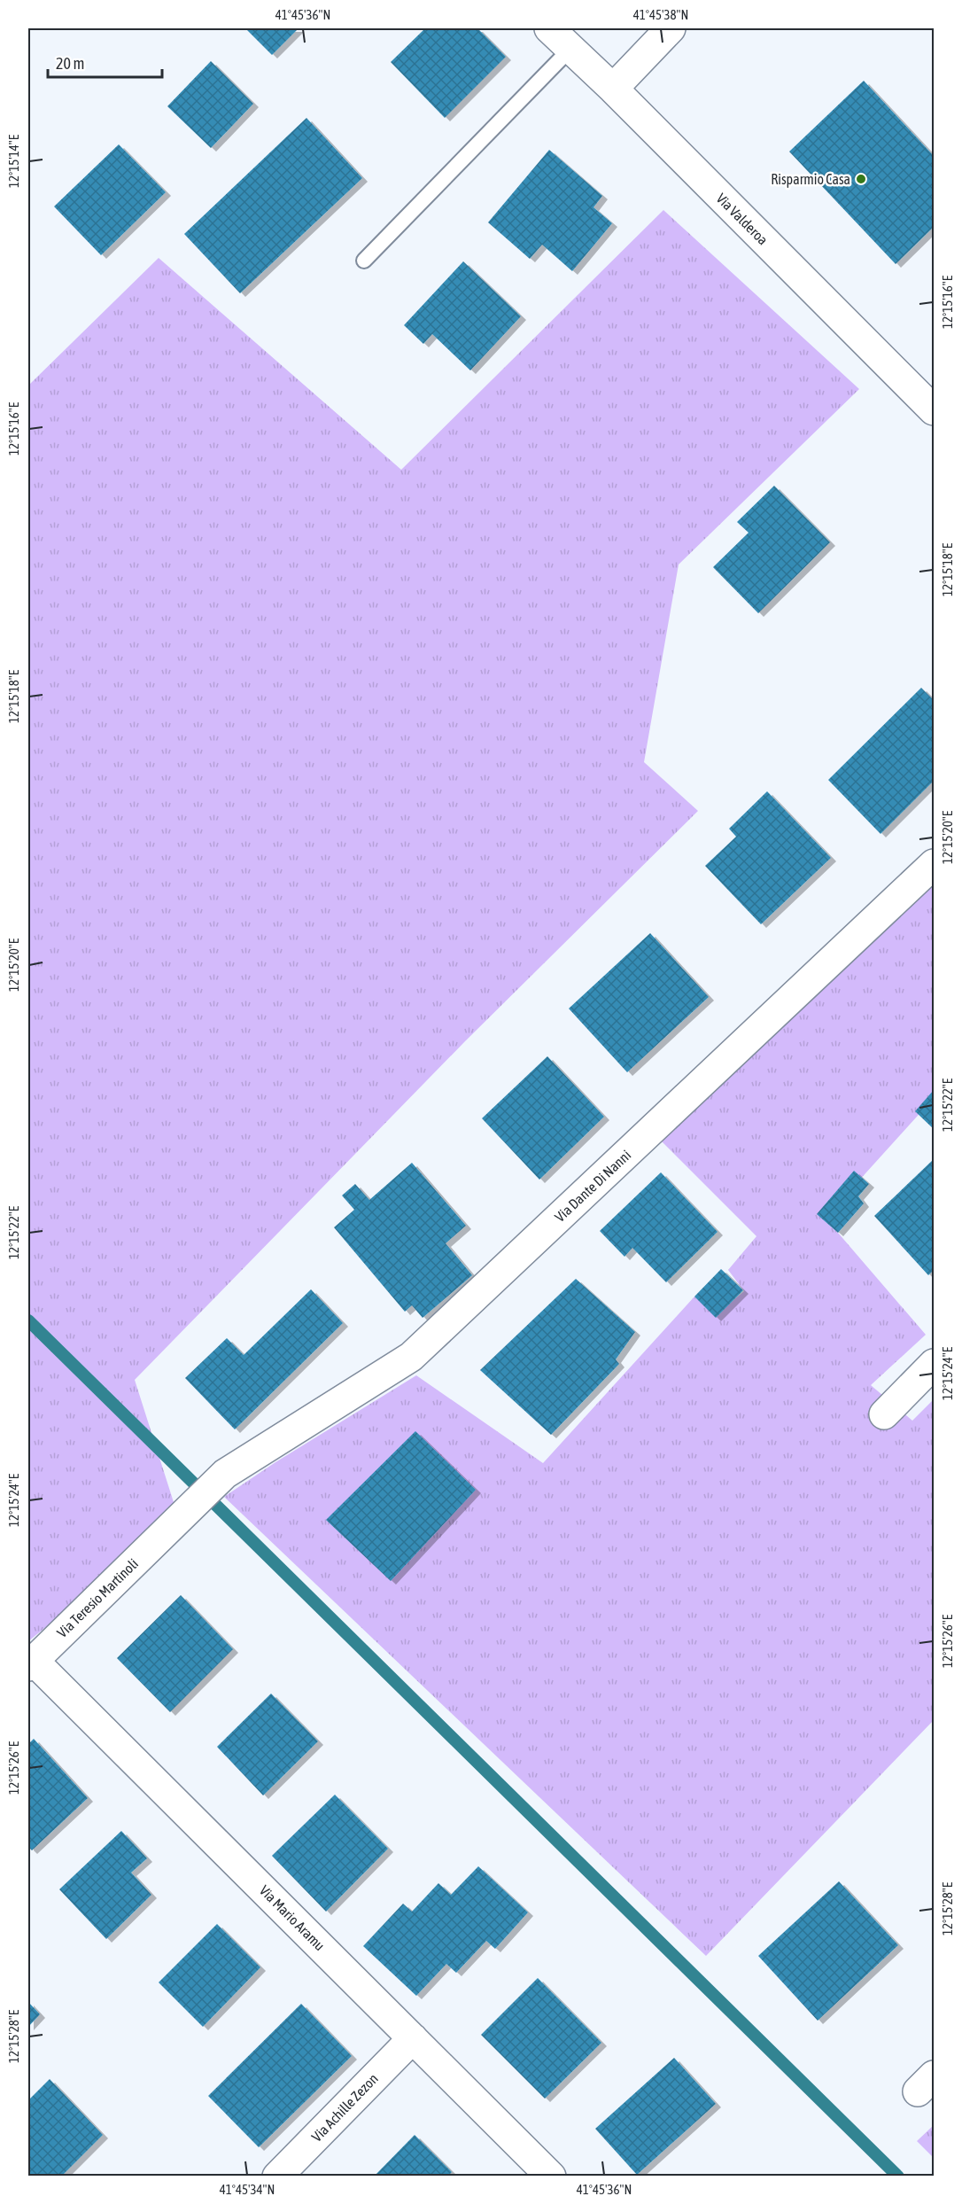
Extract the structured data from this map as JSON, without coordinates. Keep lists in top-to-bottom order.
{
  "streets": {
    "street": [
      "Via Valderoa",
      "Via Dante Di Nanni",
      "Via Teresio Martinoli",
      "Via Mario Aramu",
      "Via Achille Zezon"
    ]
  },
  "crossings": [
    ["Via Dante Di Nanni", "Via Teresio Martinoli"],
    ["Via Teresio Martinoli", "Via Mario Aramu"],
    ["Via Mario Aramu", "Via Achille Zezon"]
  ],
  "places": ["Risparmio Casa"],
  "scale_bar": "20 m",
  "coordinates": [
    "41°45'36\"N",
    "41°45'38\"N",
    "12°15'14\"E",
    "12°15'16\"E",
    "12°15'18\"E",
    "12°15'20\"E",
    "12°15'22\"E",
    "12°15'24\"E",
    "12°15'26\"E",
    "12°15'28\"E",
    "41°45'34\"N"
  ]
}
